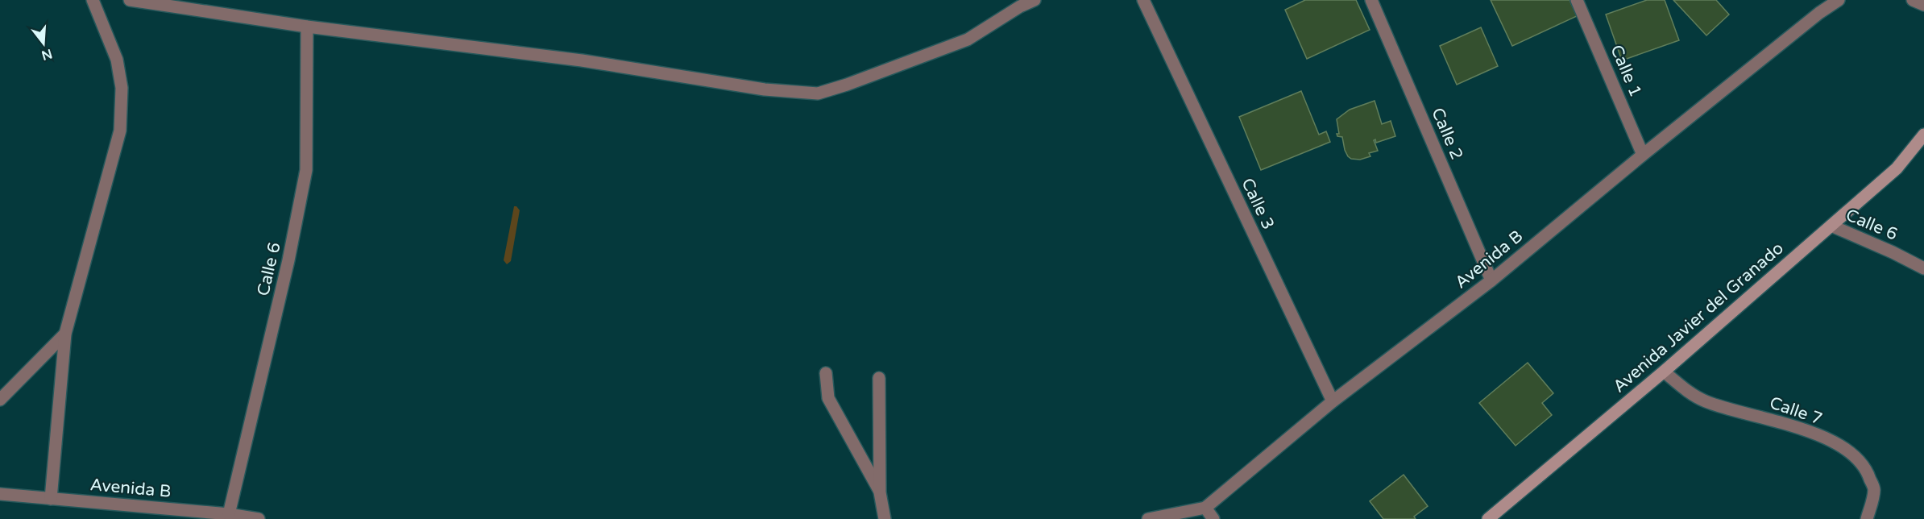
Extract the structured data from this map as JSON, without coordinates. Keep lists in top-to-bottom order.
{
  "streets": {
    "street": [
      "Calle 1",
      "Calle 2",
      "Calle 3",
      "Calle 6",
      "Avenida B",
      "Avenida Javier del Granado",
      "Calle 7"
    ]
  },
  "crossings": [
    ["Calle 1", "Avenida B"],
    ["Calle 2", "Avenida B"],
    ["Calle 3", "Avenida B"],
    ["Calle 6", "Avenida B"],
    ["Calle 6", "Avenida Javier del Granado"],
    ["Avenida Javier del Granado", "Calle 7"]
  ],
  "north": "bottom"
}
